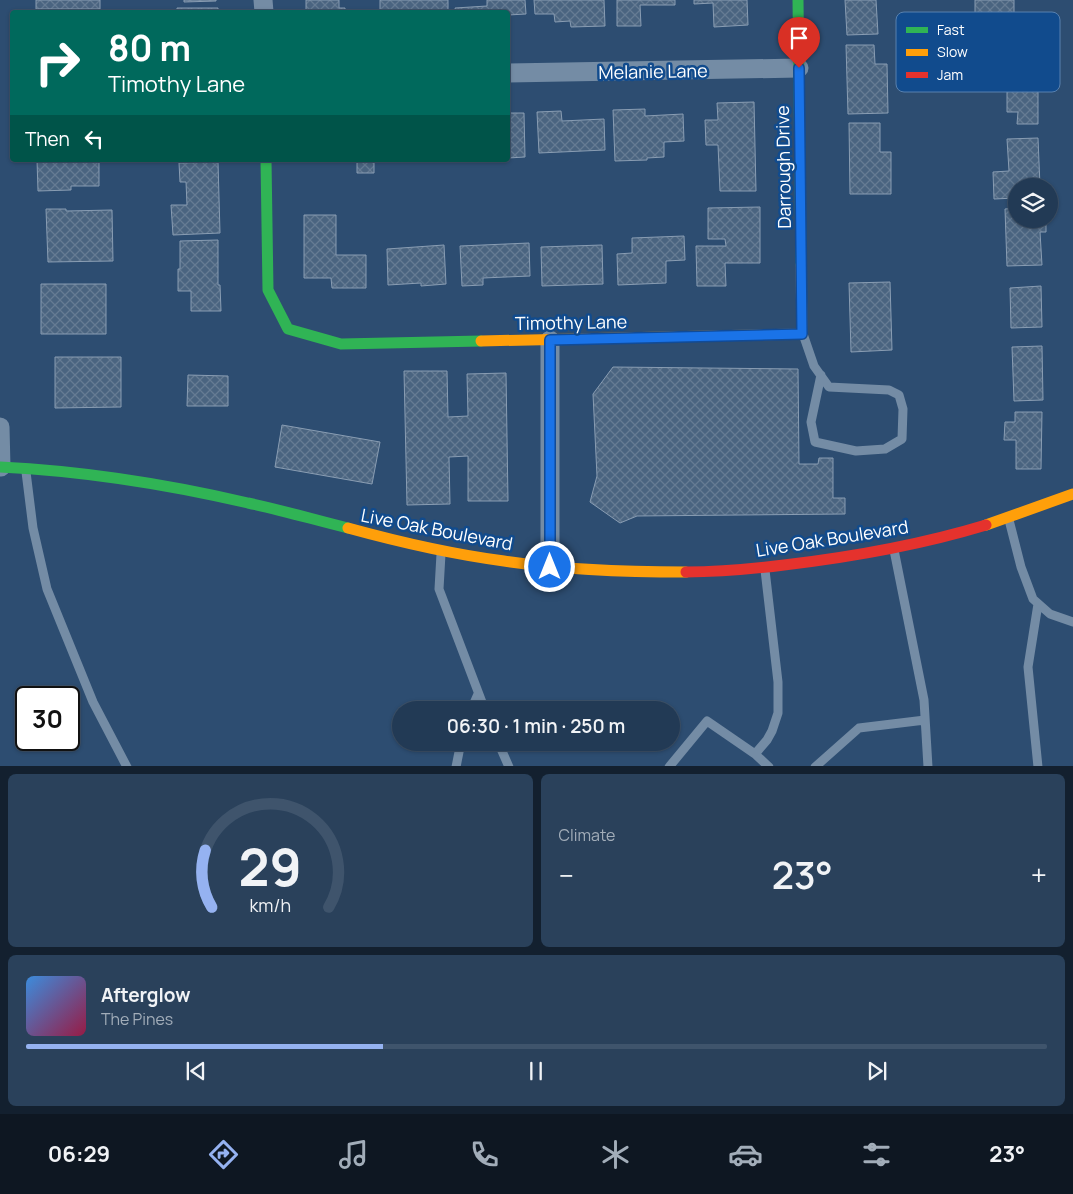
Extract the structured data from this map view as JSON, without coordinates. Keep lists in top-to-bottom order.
{
  "streets": {
    "main road": ["Darrough Drive", "Timothy Lane", "Live Oak Boulevard"],
    "street": ["Melanie Lane"]
  },
  "crossings": [
    ["Melanie Lane", "Darrough Drive"],
    ["Darrough Drive", "Timothy Lane"]
  ],
  "legend": ["Fast", "Slow", "Jam"],
  "page": {
    "turn": ["80 m", "Timothy Lane"],
    "then": "Then",
    "limit": "30",
    "trip": "06:30 · 1 min · 250 m",
    "tile": "Climate",
    "heat": ["−", "23°", "+"],
    "song": ["Afterglow", "The Pines"],
    "tabs": ["06:29", "23°"],
    "gauge": ["29", "km/h"]
  }
}
